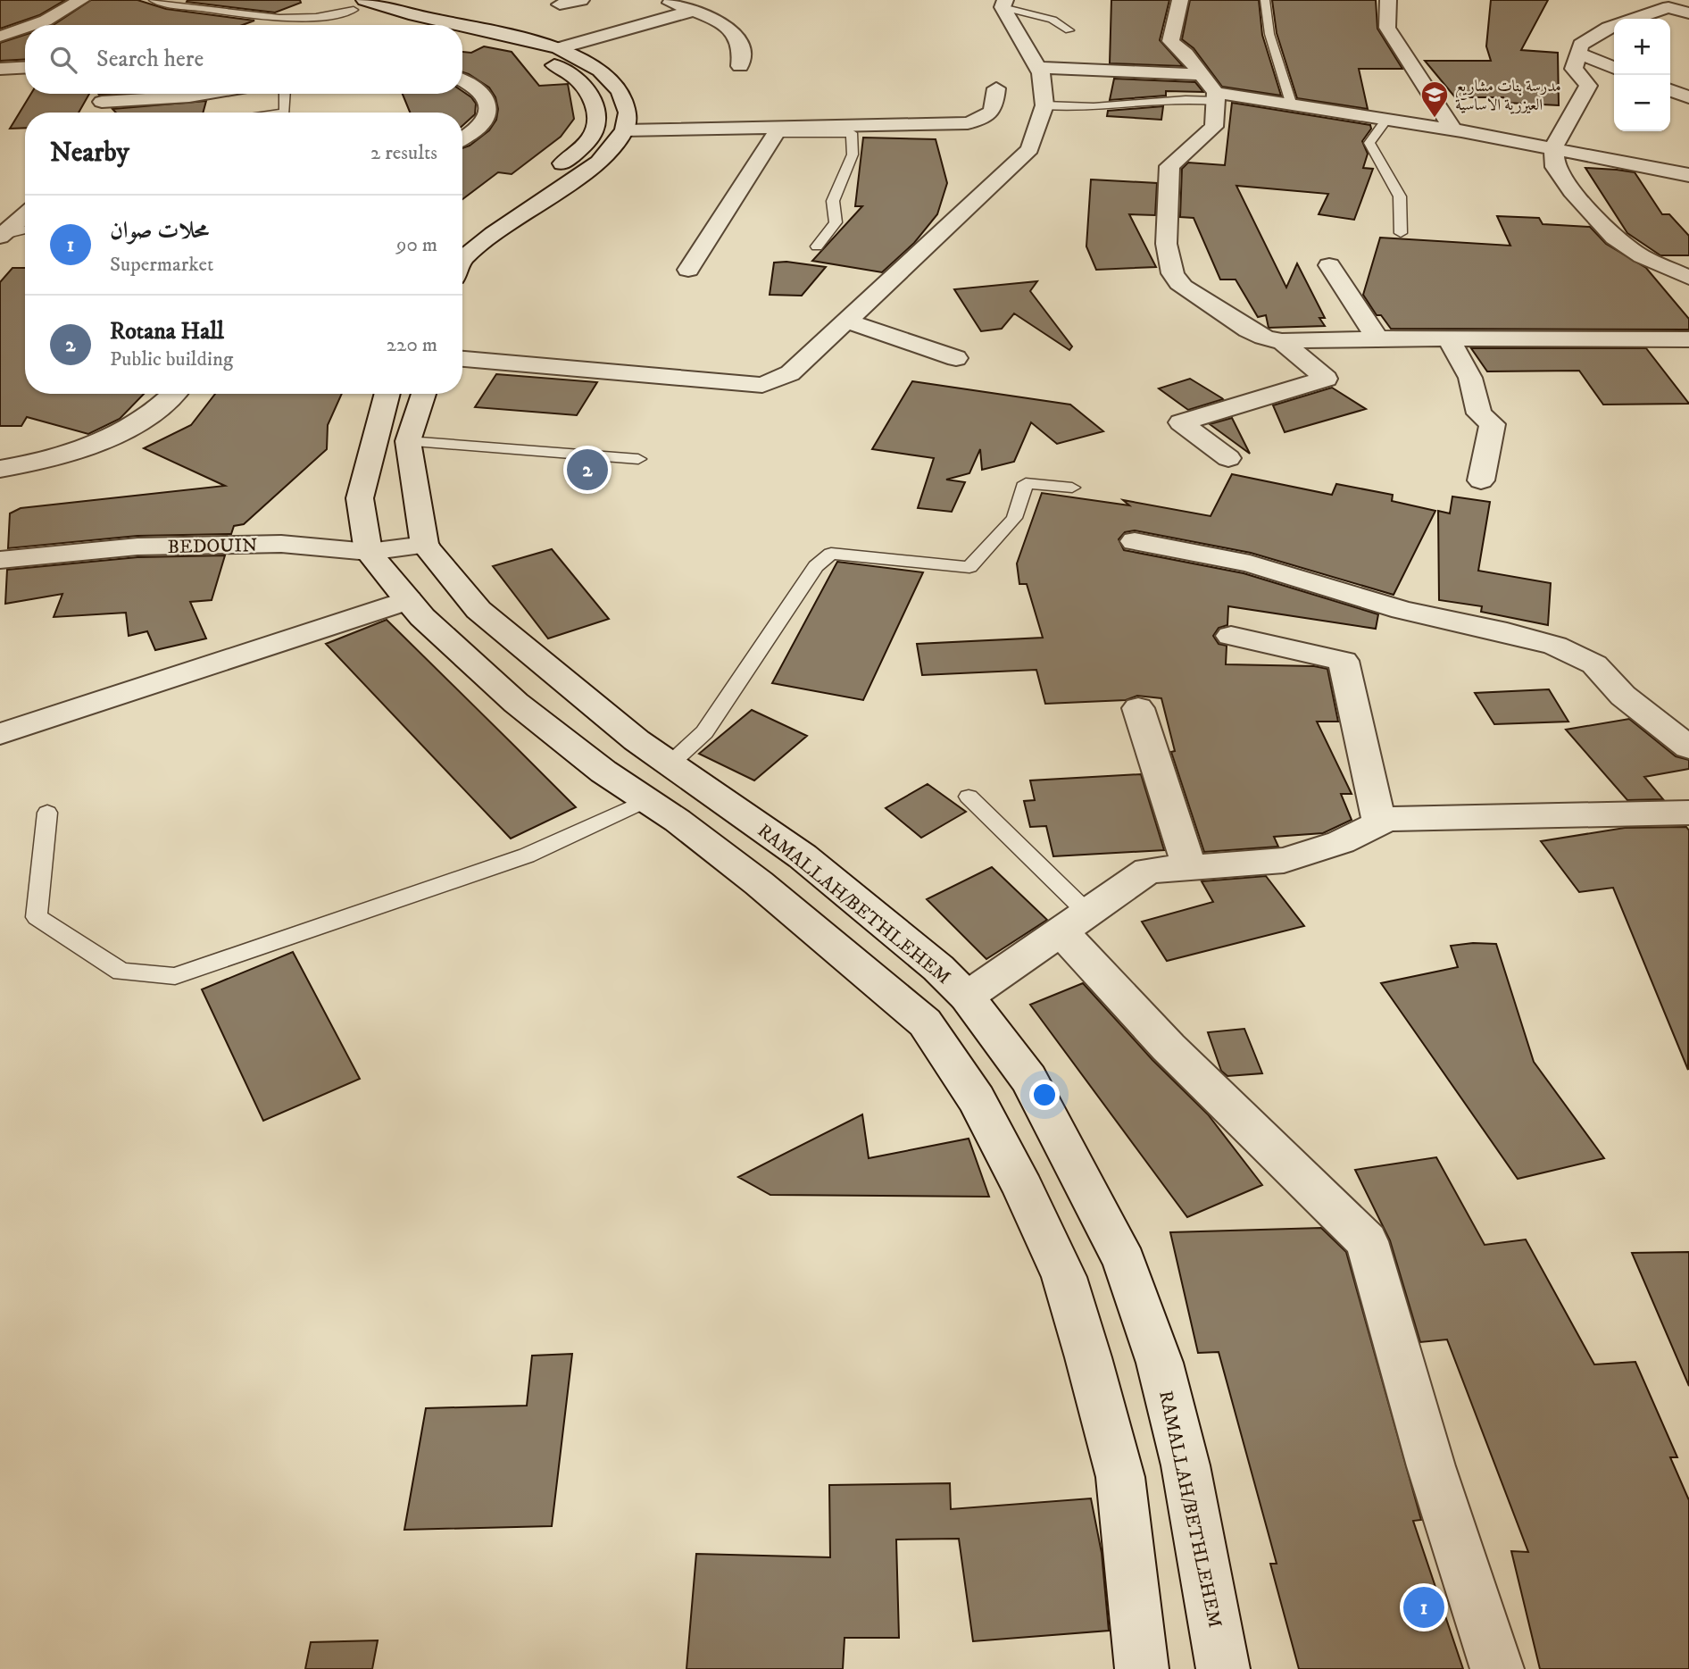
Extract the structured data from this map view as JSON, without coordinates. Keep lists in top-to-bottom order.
{
  "streets": {
    "street": ["BEDOUIN", "RAMALLAH/BETHLEHEM"]
  },
  "crossings": [
    ["BEDOUIN", "RAMALLAH/BETHLEHEM"]
  ],
  "places": {
    "school or university": ["مدرسة بنات مشاريع العيزرية الاساسية"]
  },
  "page": {
    "map_buttons": ["+", "−"],
    "search": "Search here",
    "heading": ["Nearby", "2 results"],
    "list": [
      {
        "mark": "1",
        "name": "محلات صوان",
        "note": "Supermarket",
        "value": "90 m"
      },
      {
        "mark": "2",
        "name": "Rotana Hall",
        "note": "Public building",
        "value": "220 m"
      }
    ],
    "pins": ["2", "1"]
  }
}
